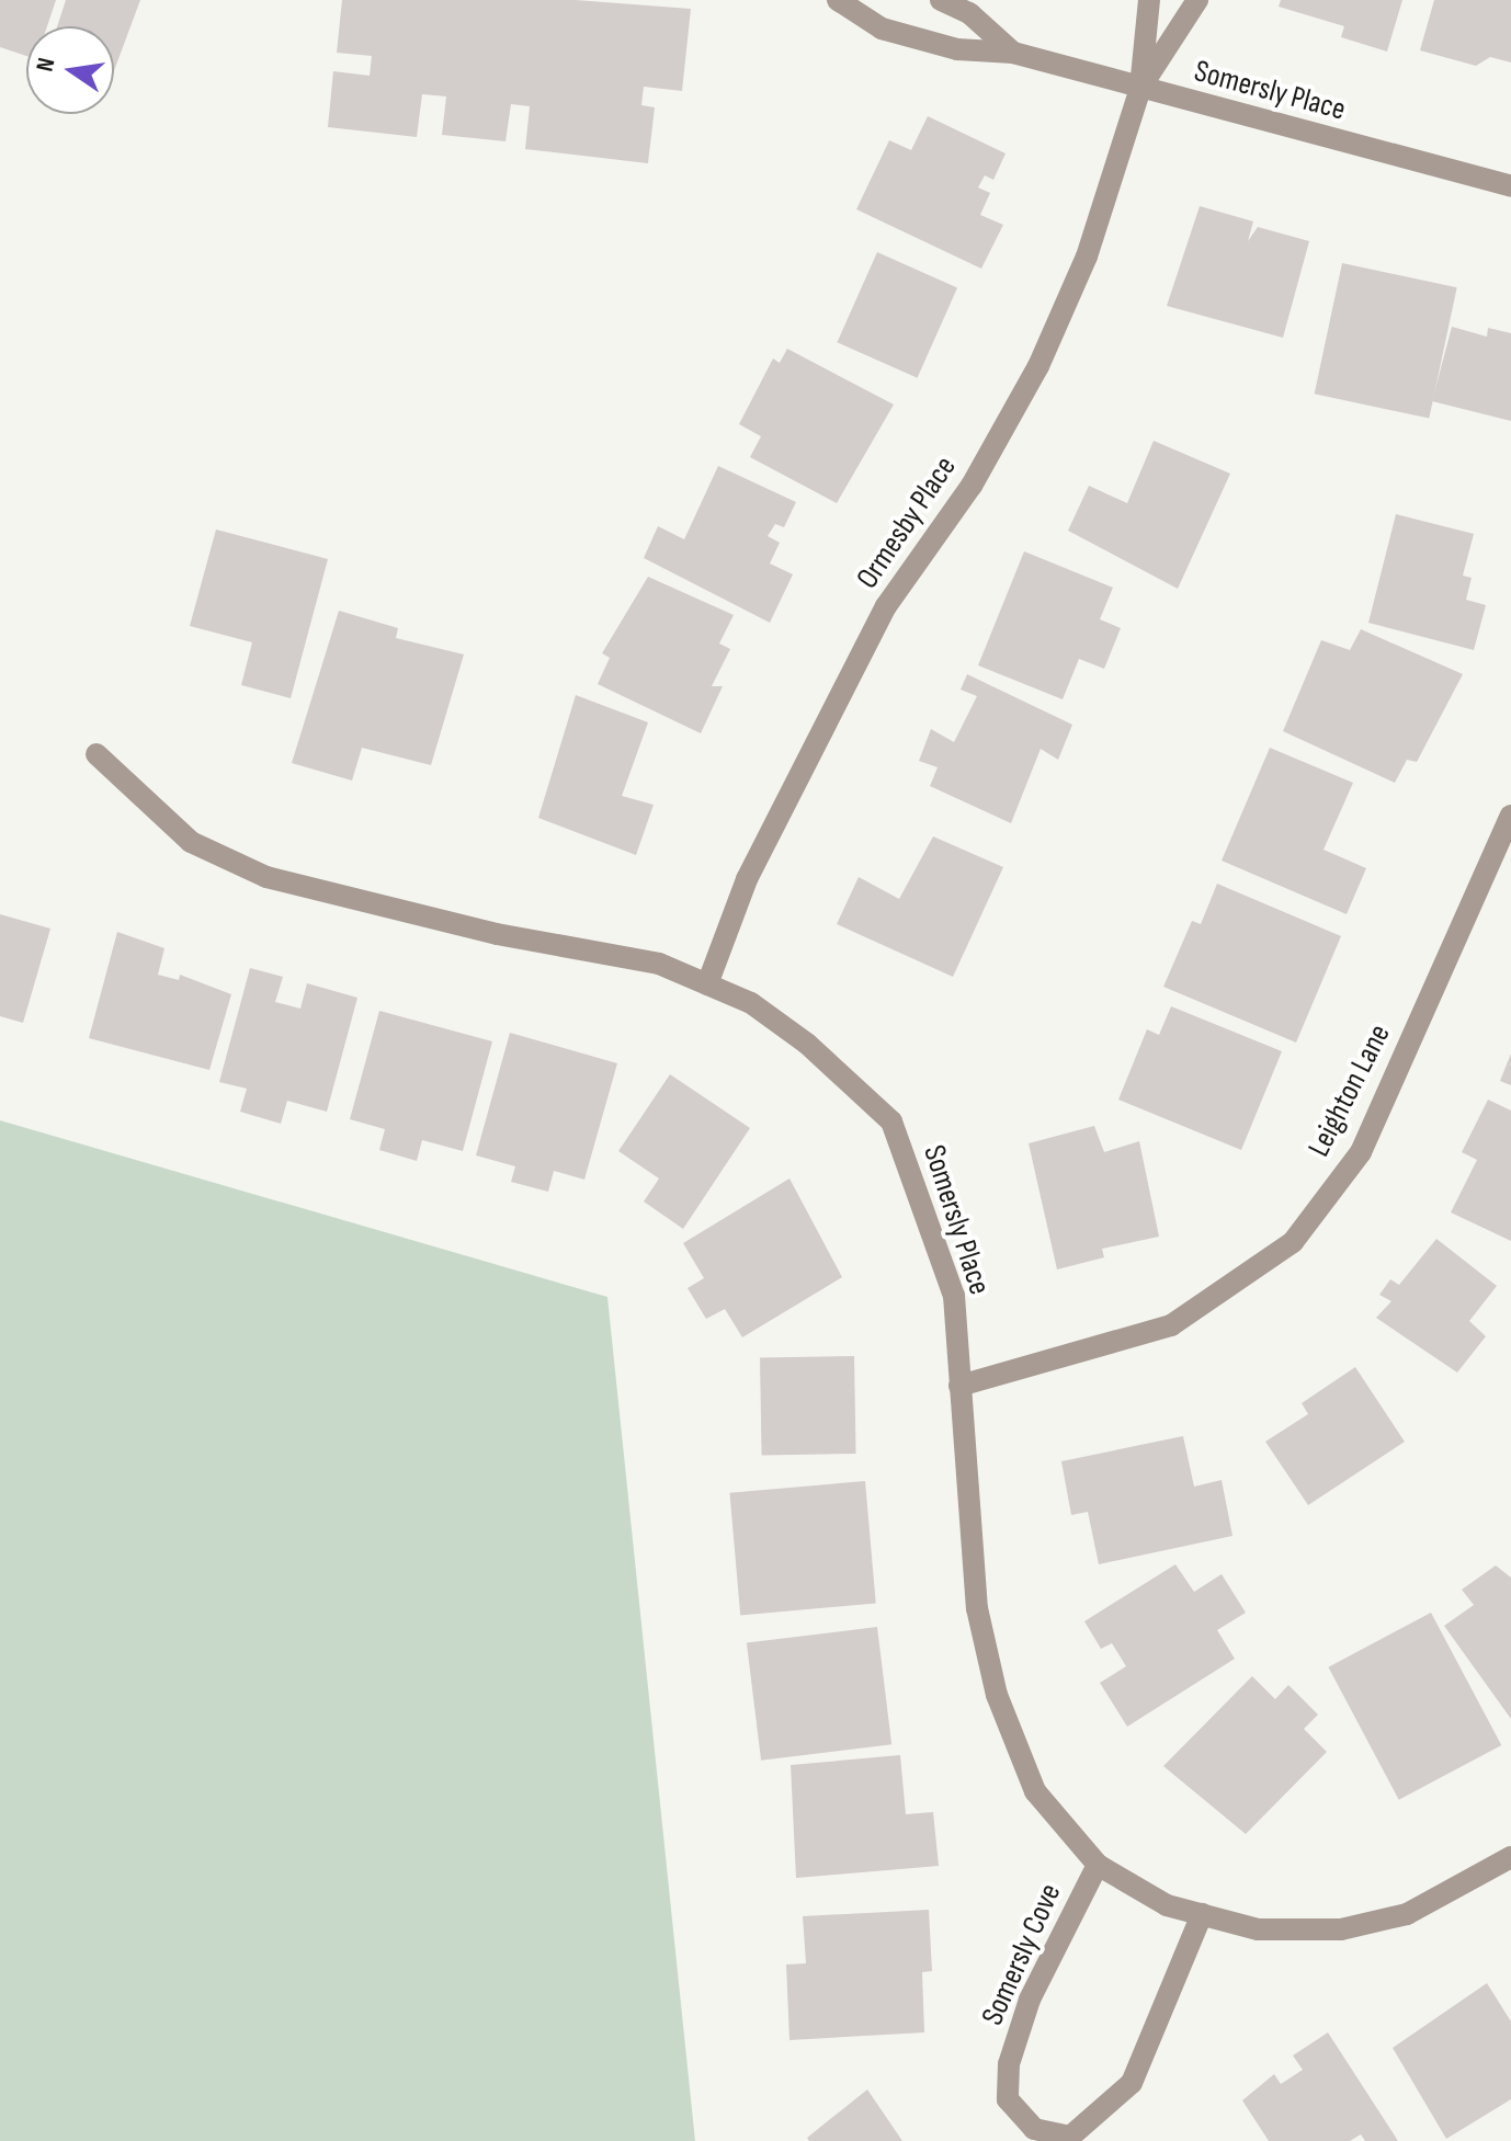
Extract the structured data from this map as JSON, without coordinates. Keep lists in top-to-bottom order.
{
  "streets": {
    "street": [
      "Somersly Place",
      "Ormesby Place",
      "Leighton Lane",
      "Somersly Cove"
    ]
  },
  "crossings": [
    ["Somersly Place", "Ormesby Place"],
    ["Somersly Place", "Leighton Lane"],
    ["Somersly Place", "Somersly Cove"]
  ],
  "north": "left"
}
